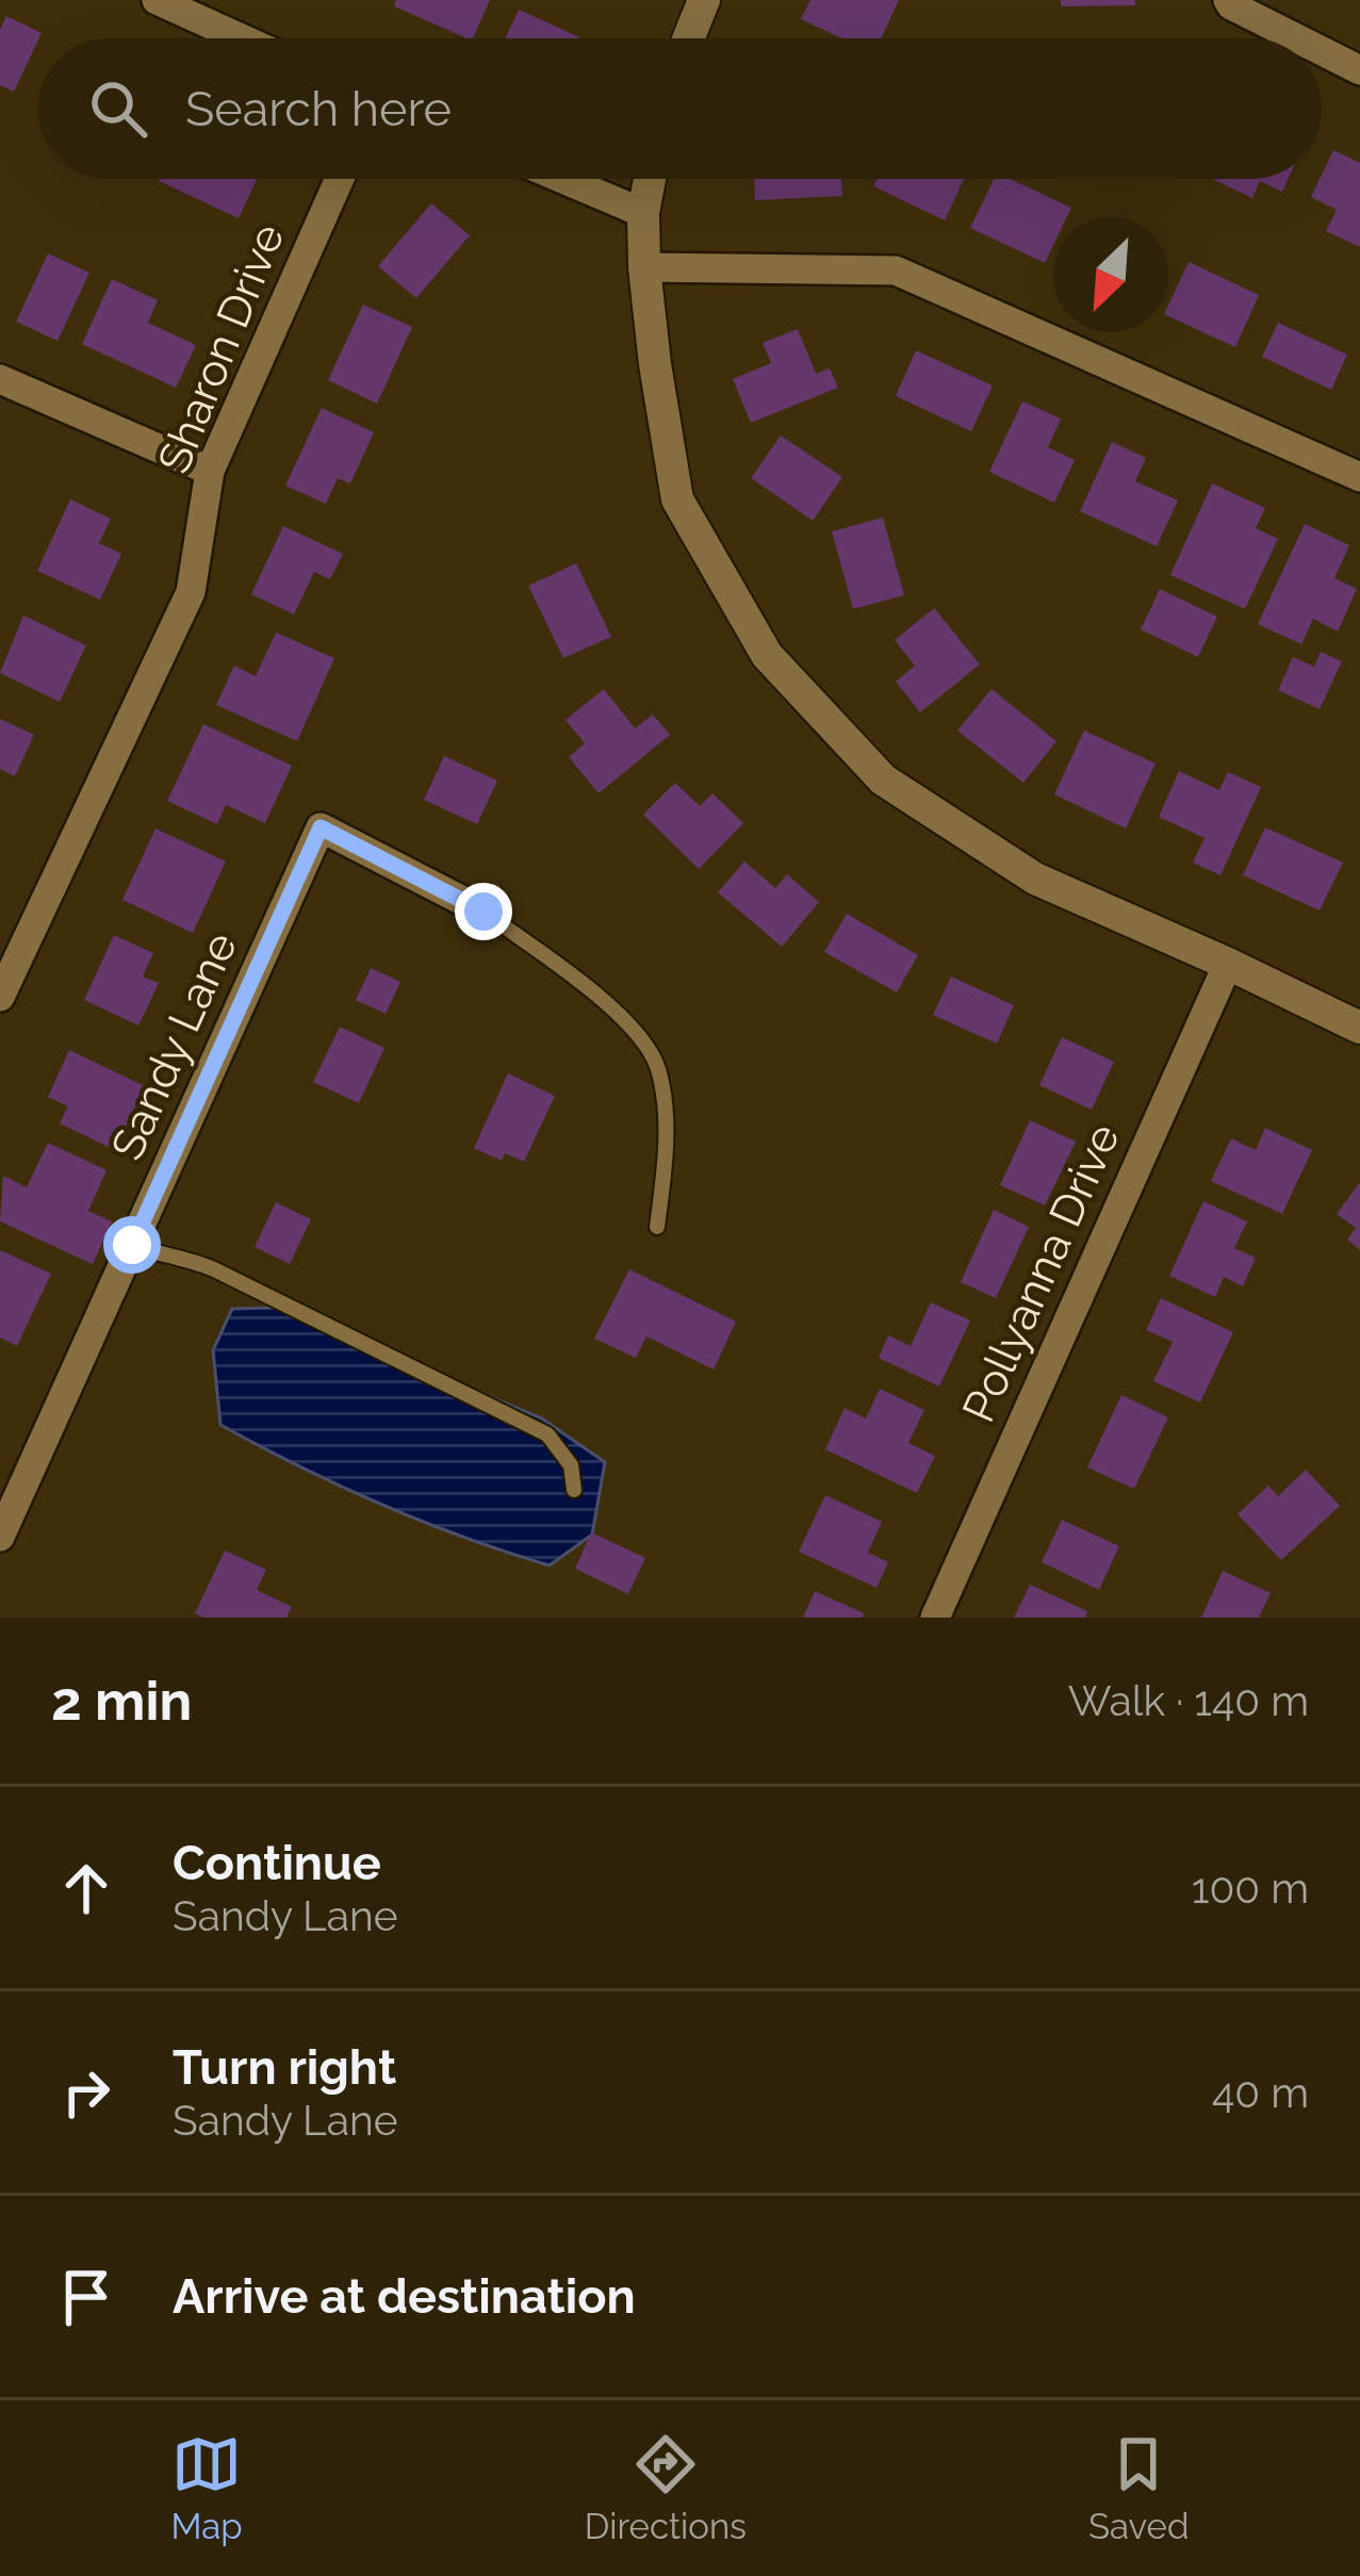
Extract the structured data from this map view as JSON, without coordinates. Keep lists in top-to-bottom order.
{
  "streets": {
    "street": ["Sharon Drive", "Sandy Lane", "Pollyanna Drive"]
  },
  "north": "bottom left",
  "page": {
    "search": "Search here",
    "heading": ["2 min", "Walk · 140 m"],
    "list": [
      ["Continue", "Sandy Lane", "100 m"],
      ["Turn right", "Sandy Lane", "40 m"],
      "Arrive at destination"
    ],
    "nav": ["Map", "Directions", "Saved"]
  }
}
